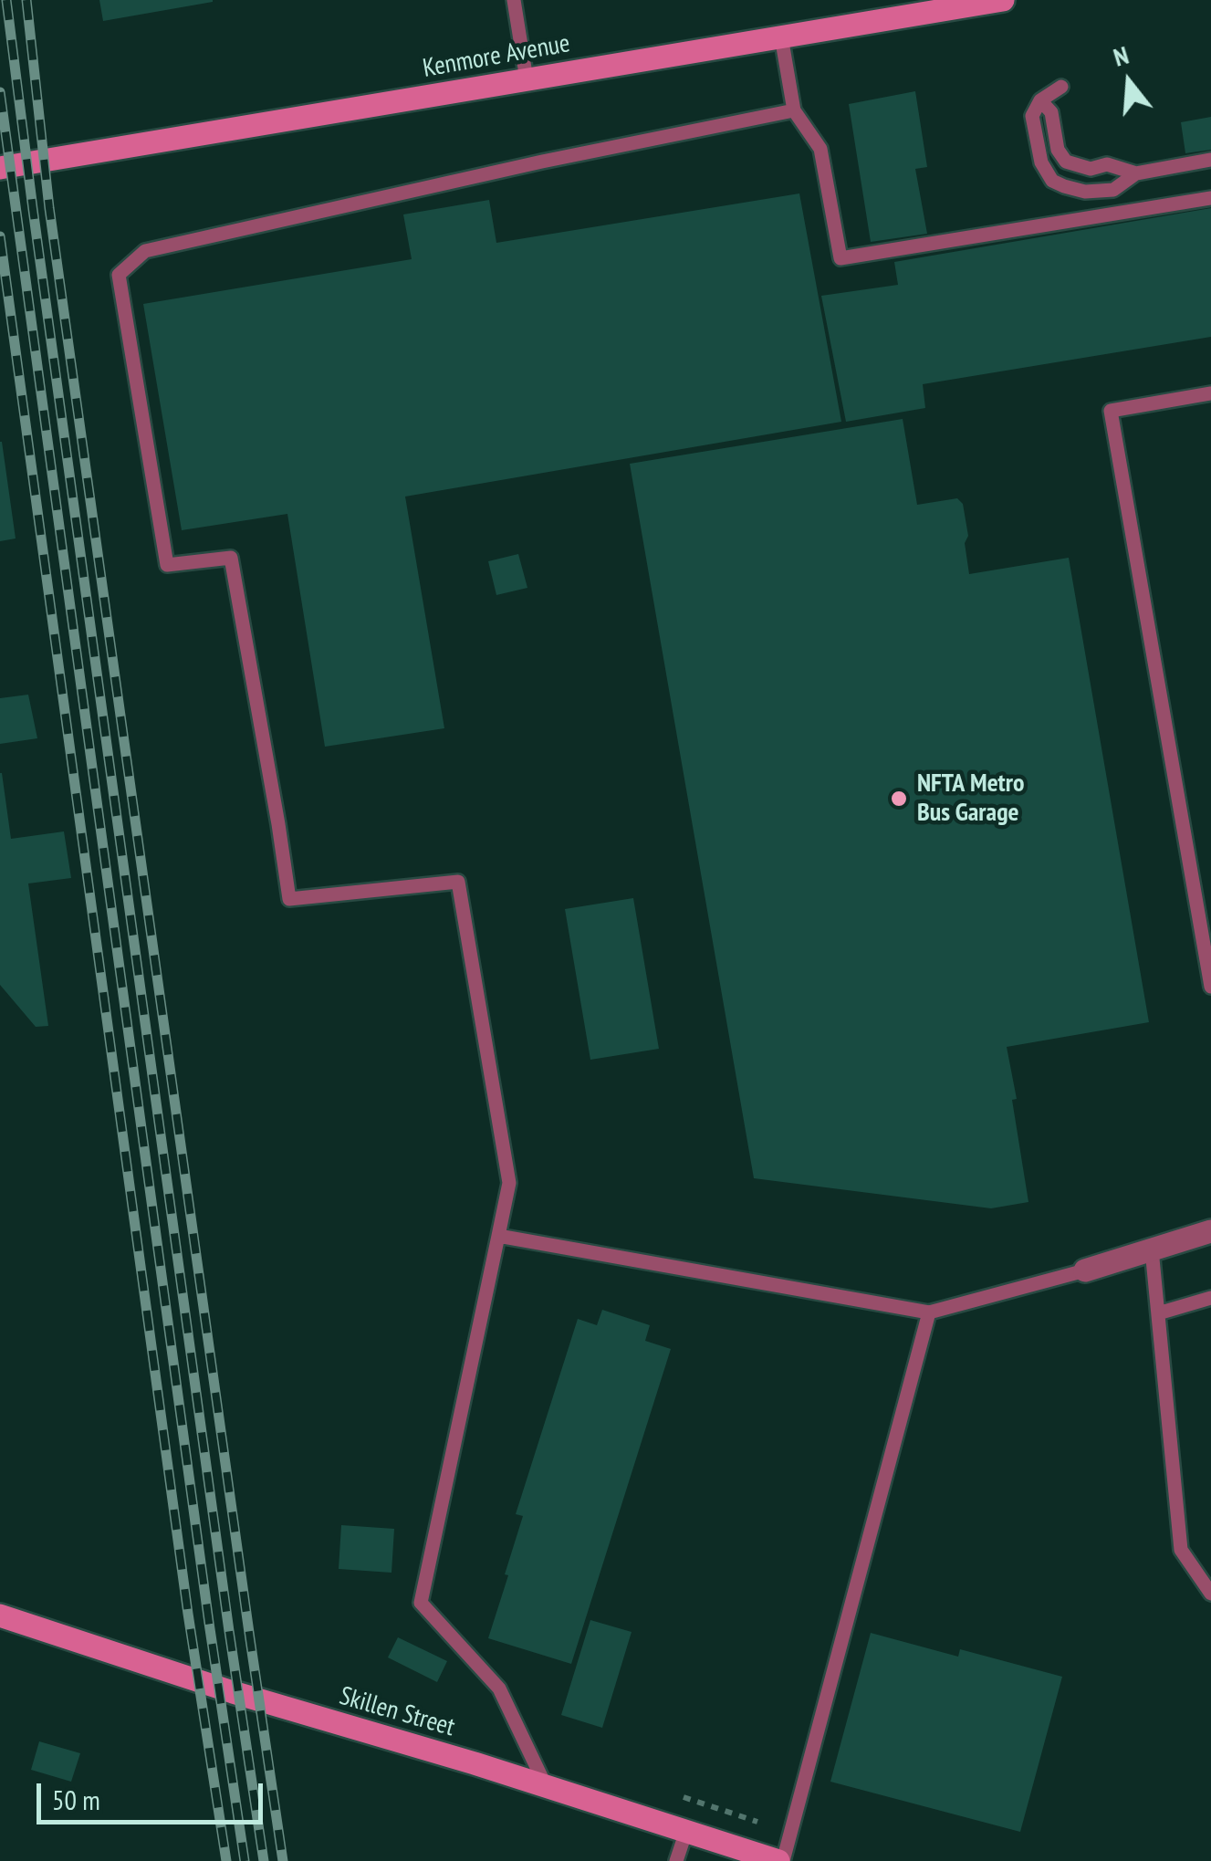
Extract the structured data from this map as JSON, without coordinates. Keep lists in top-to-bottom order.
{
  "streets": {
    "street": ["Kenmore Avenue", "Skillen Street"]
  },
  "places": ["NFTA Metro Bus Garage"],
  "scale_bar": "50 m",
  "north": "top"
}
